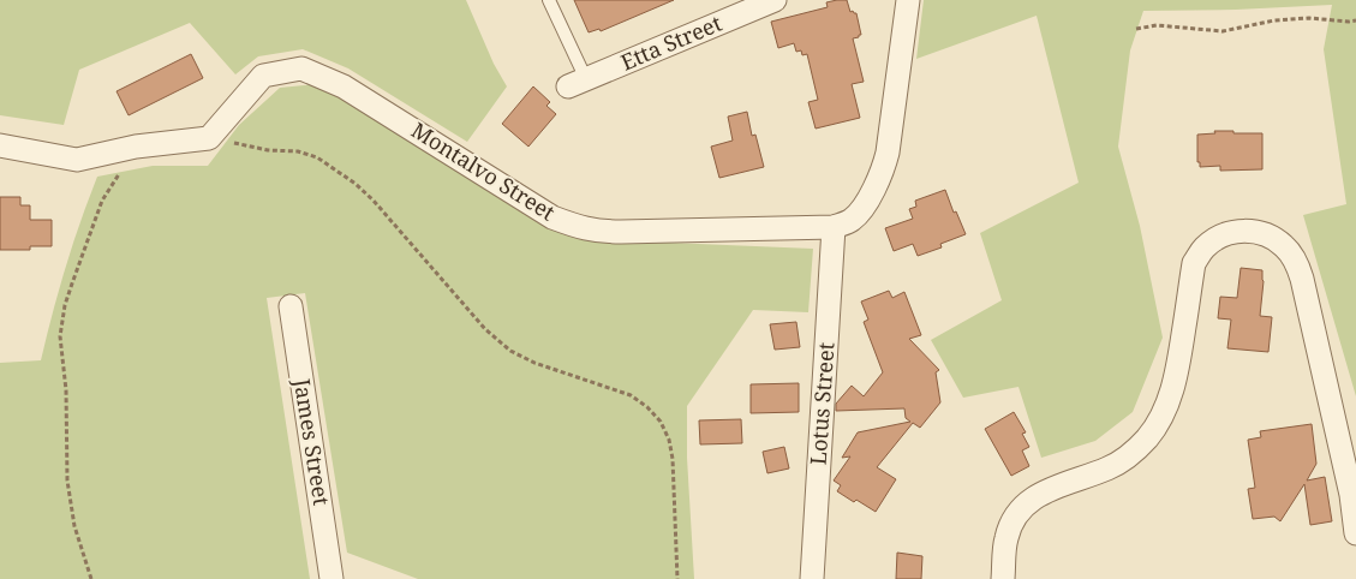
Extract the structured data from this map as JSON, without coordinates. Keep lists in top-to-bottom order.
{
  "streets": {
    "street": [
      "Etta Street",
      "Montalvo Street",
      "Lotus Street",
      "James Street"
    ]
  },
  "crossings": [
    ["Montalvo Street", "Lotus Street"]
  ]
}
